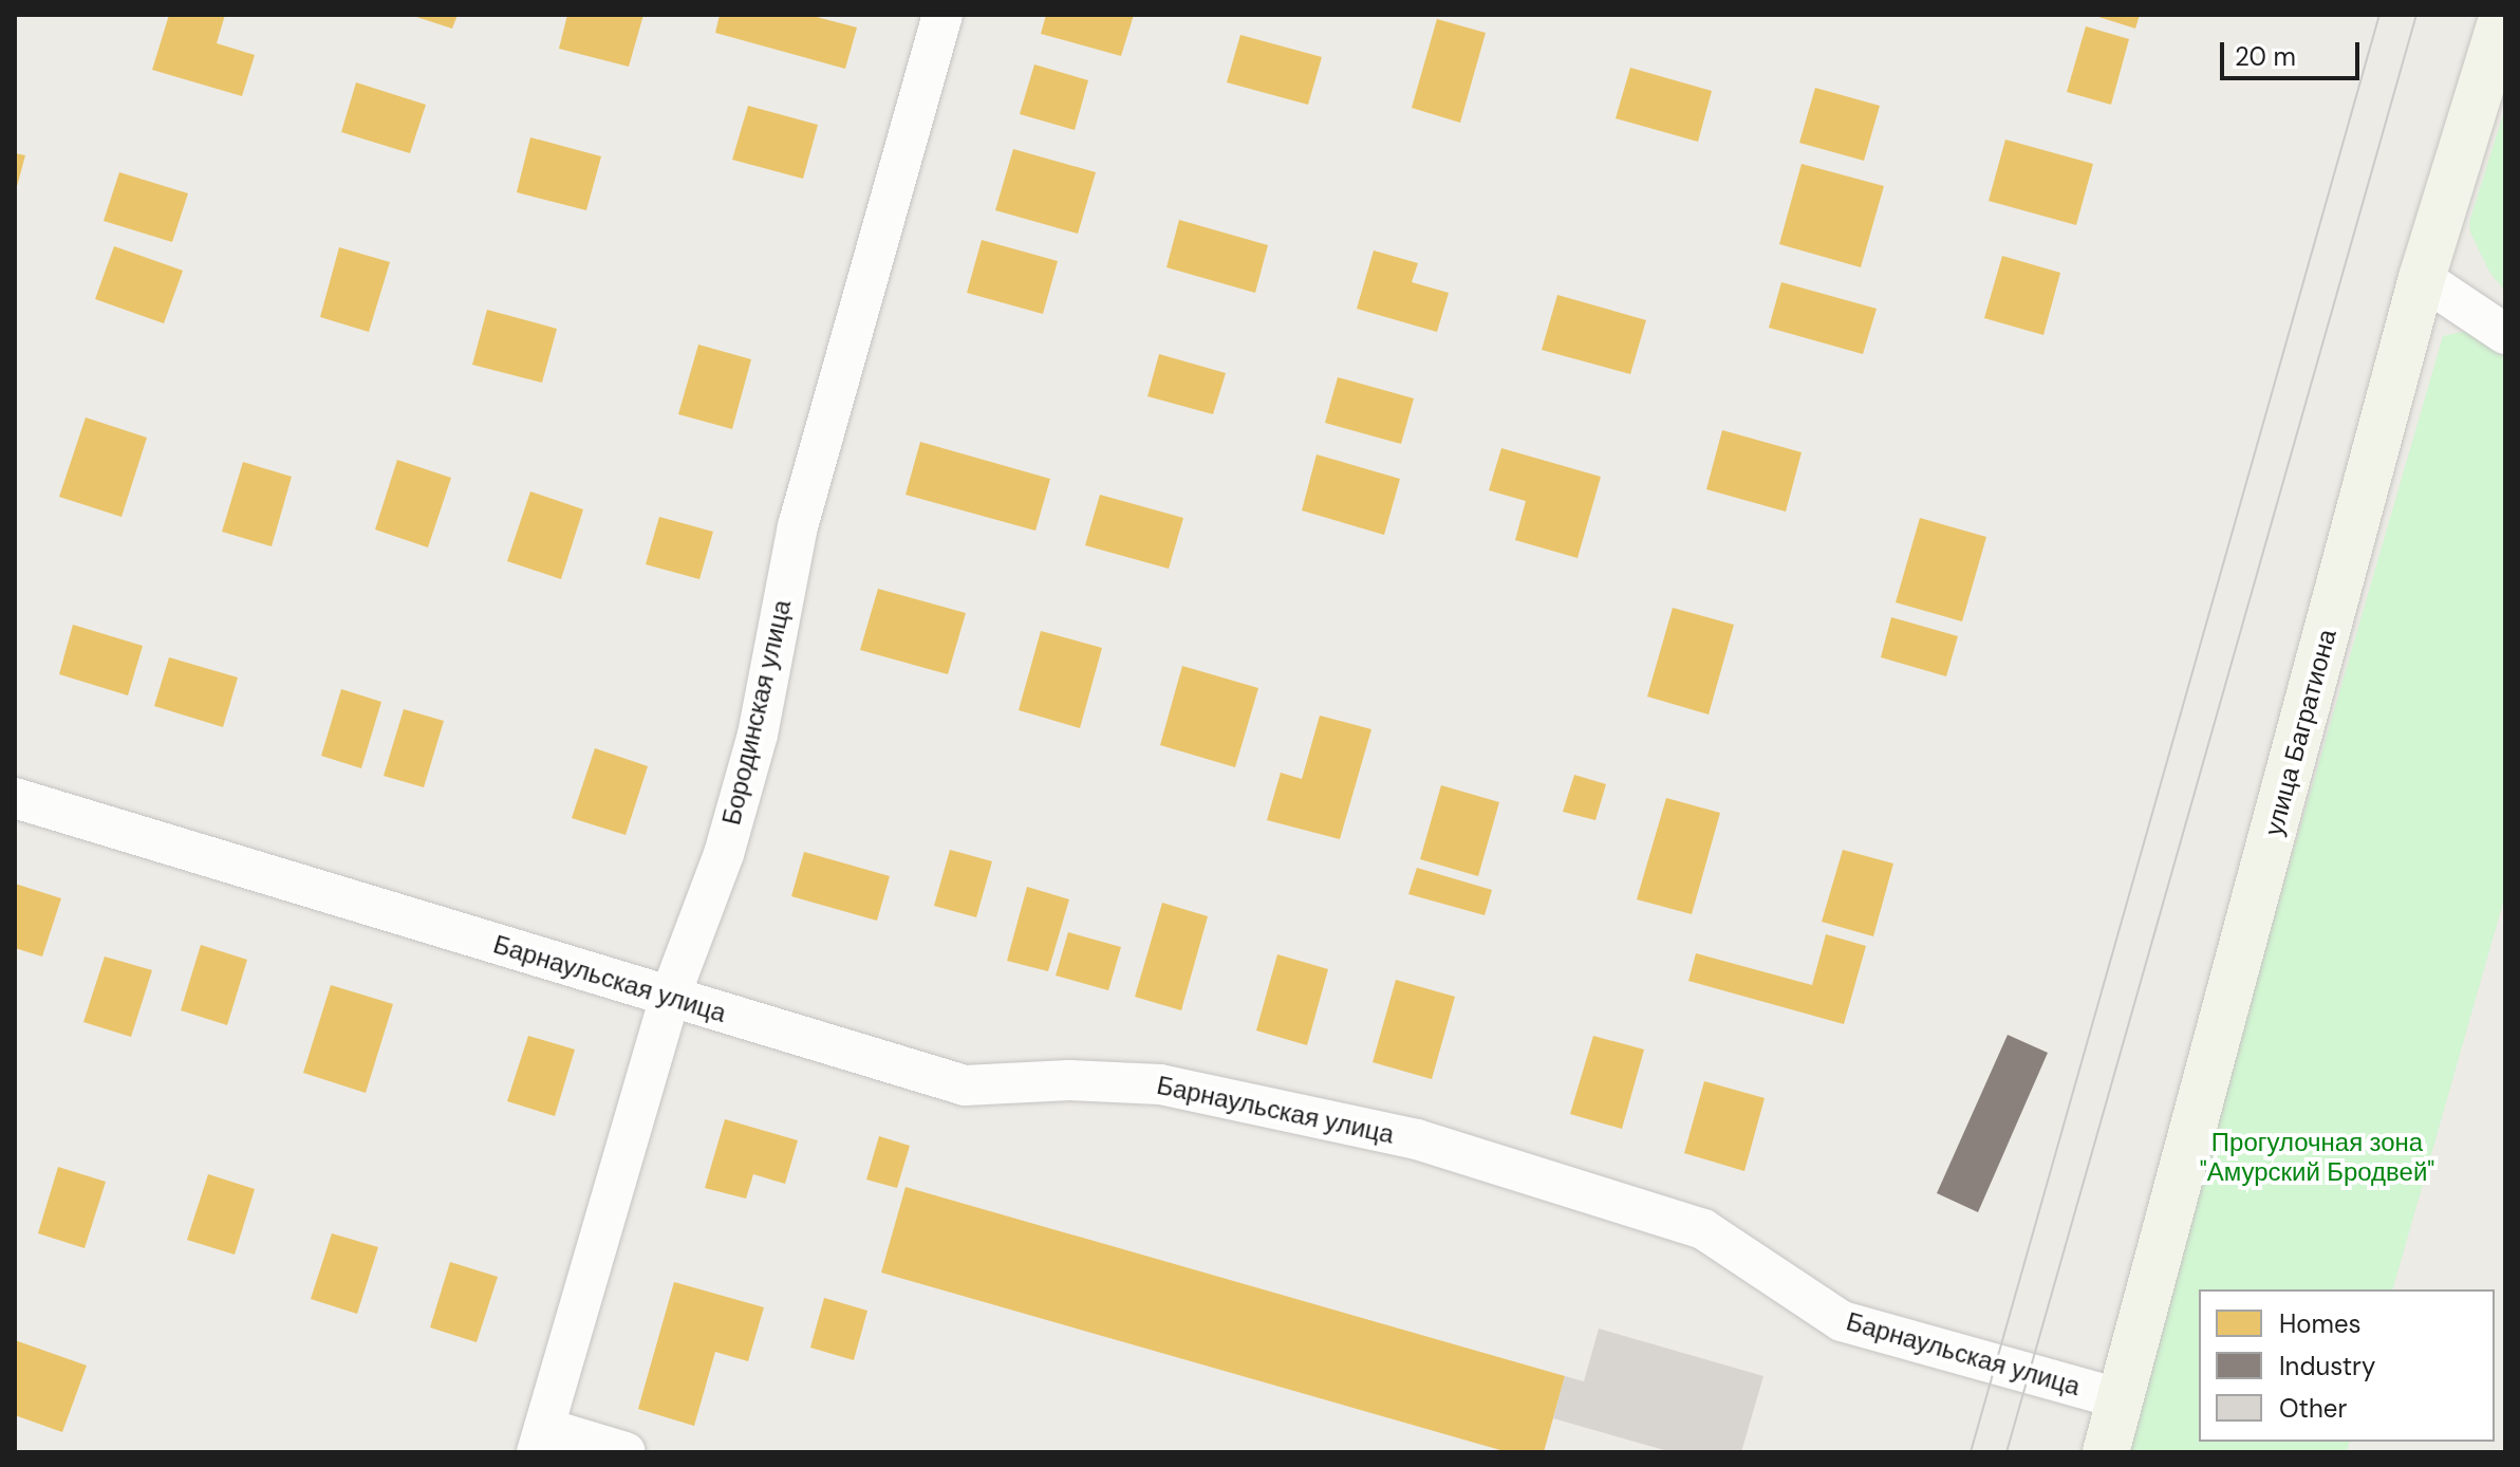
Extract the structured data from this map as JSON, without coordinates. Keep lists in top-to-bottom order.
{
  "streets": {
    "street": ["Бородинская улица", "улица Багратиона", "Барнаульская улица"]
  },
  "crossings": [
    ["Бородинская улица", "Барнаульская улица"],
    ["улица Багратиона", "Барнаульская улица"]
  ],
  "parks": ["Прогулочная зона \"Амурский Бродвей\""],
  "legend": ["Homes", "Industry", "Other"],
  "scale_bar": "20 m"
}
